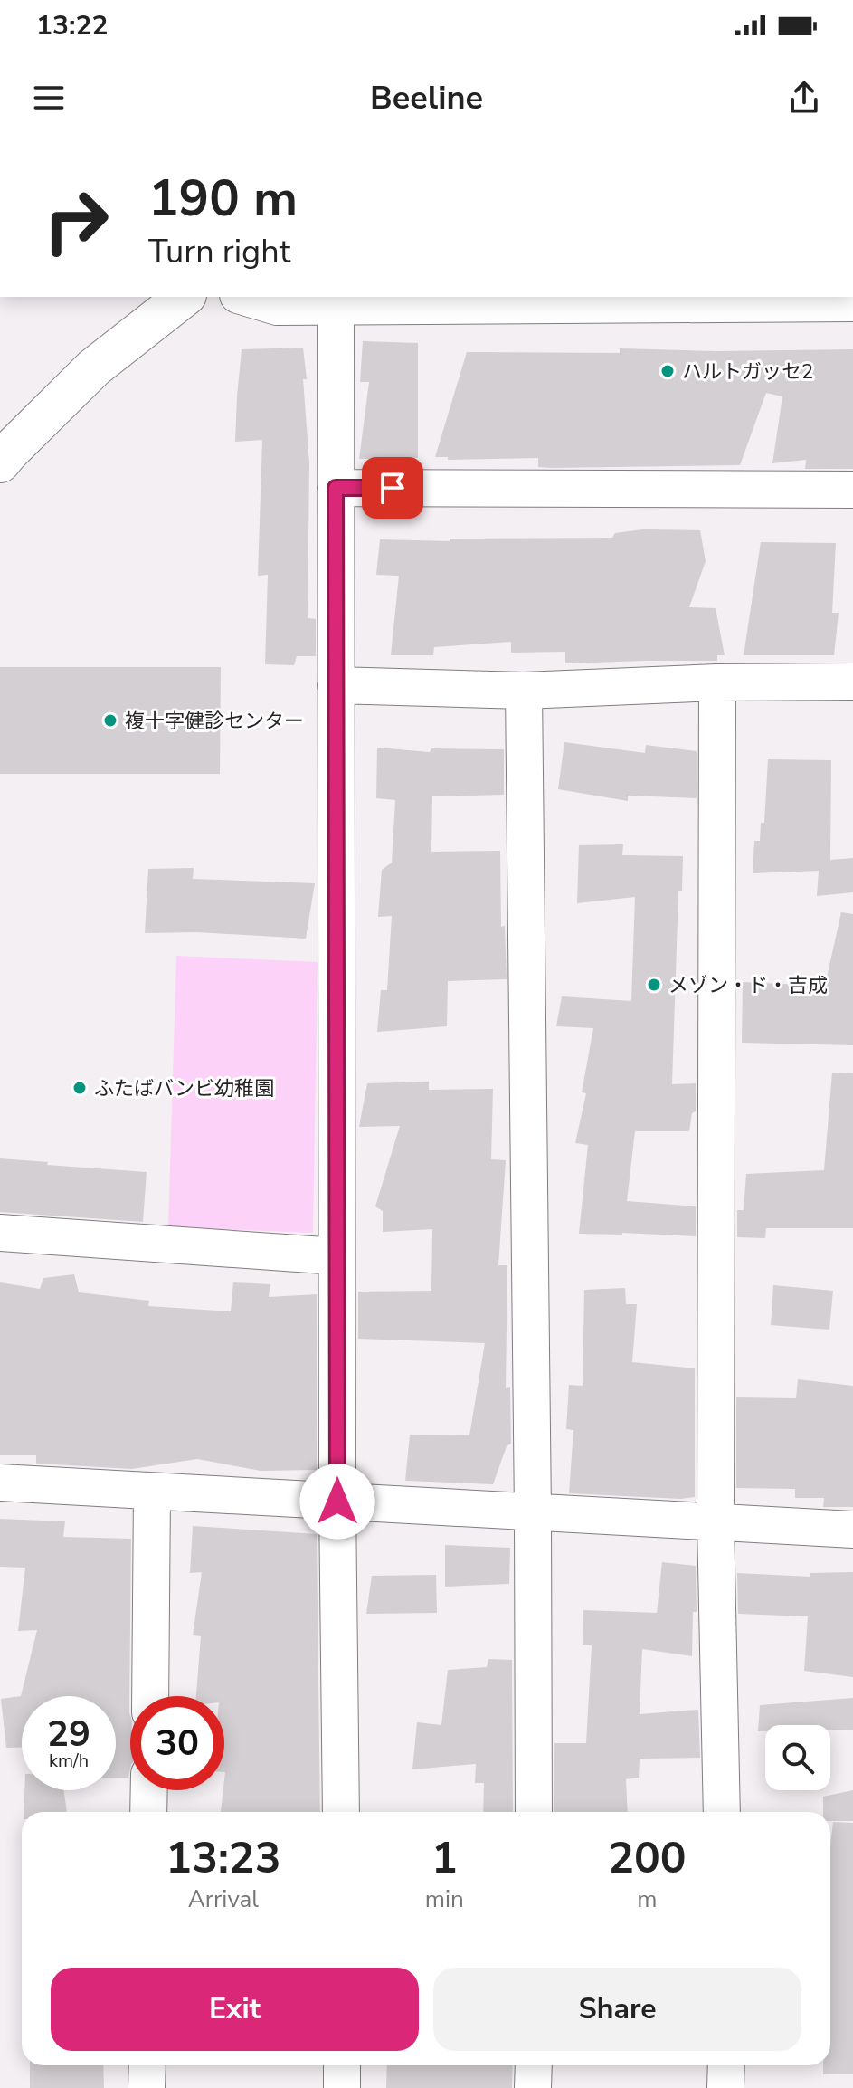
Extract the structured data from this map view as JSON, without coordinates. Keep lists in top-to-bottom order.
{
  "places": [
    "ハルトガッセ2",
    "複十字健診センター",
    "メゾン・ド・吉成",
    "ふたばバンビ幼稚園"
  ],
  "page": {
    "status": "13:22",
    "header": "Beeline",
    "turn": ["190 m", "Turn right"],
    "speed": "29 km/h",
    "limit": "30",
    "eta": [
      "13:23",
      "Arrival",
      "1",
      "min",
      "200",
      "m"
    ],
    "buttons": ["Exit", "Share"]
  }
}
